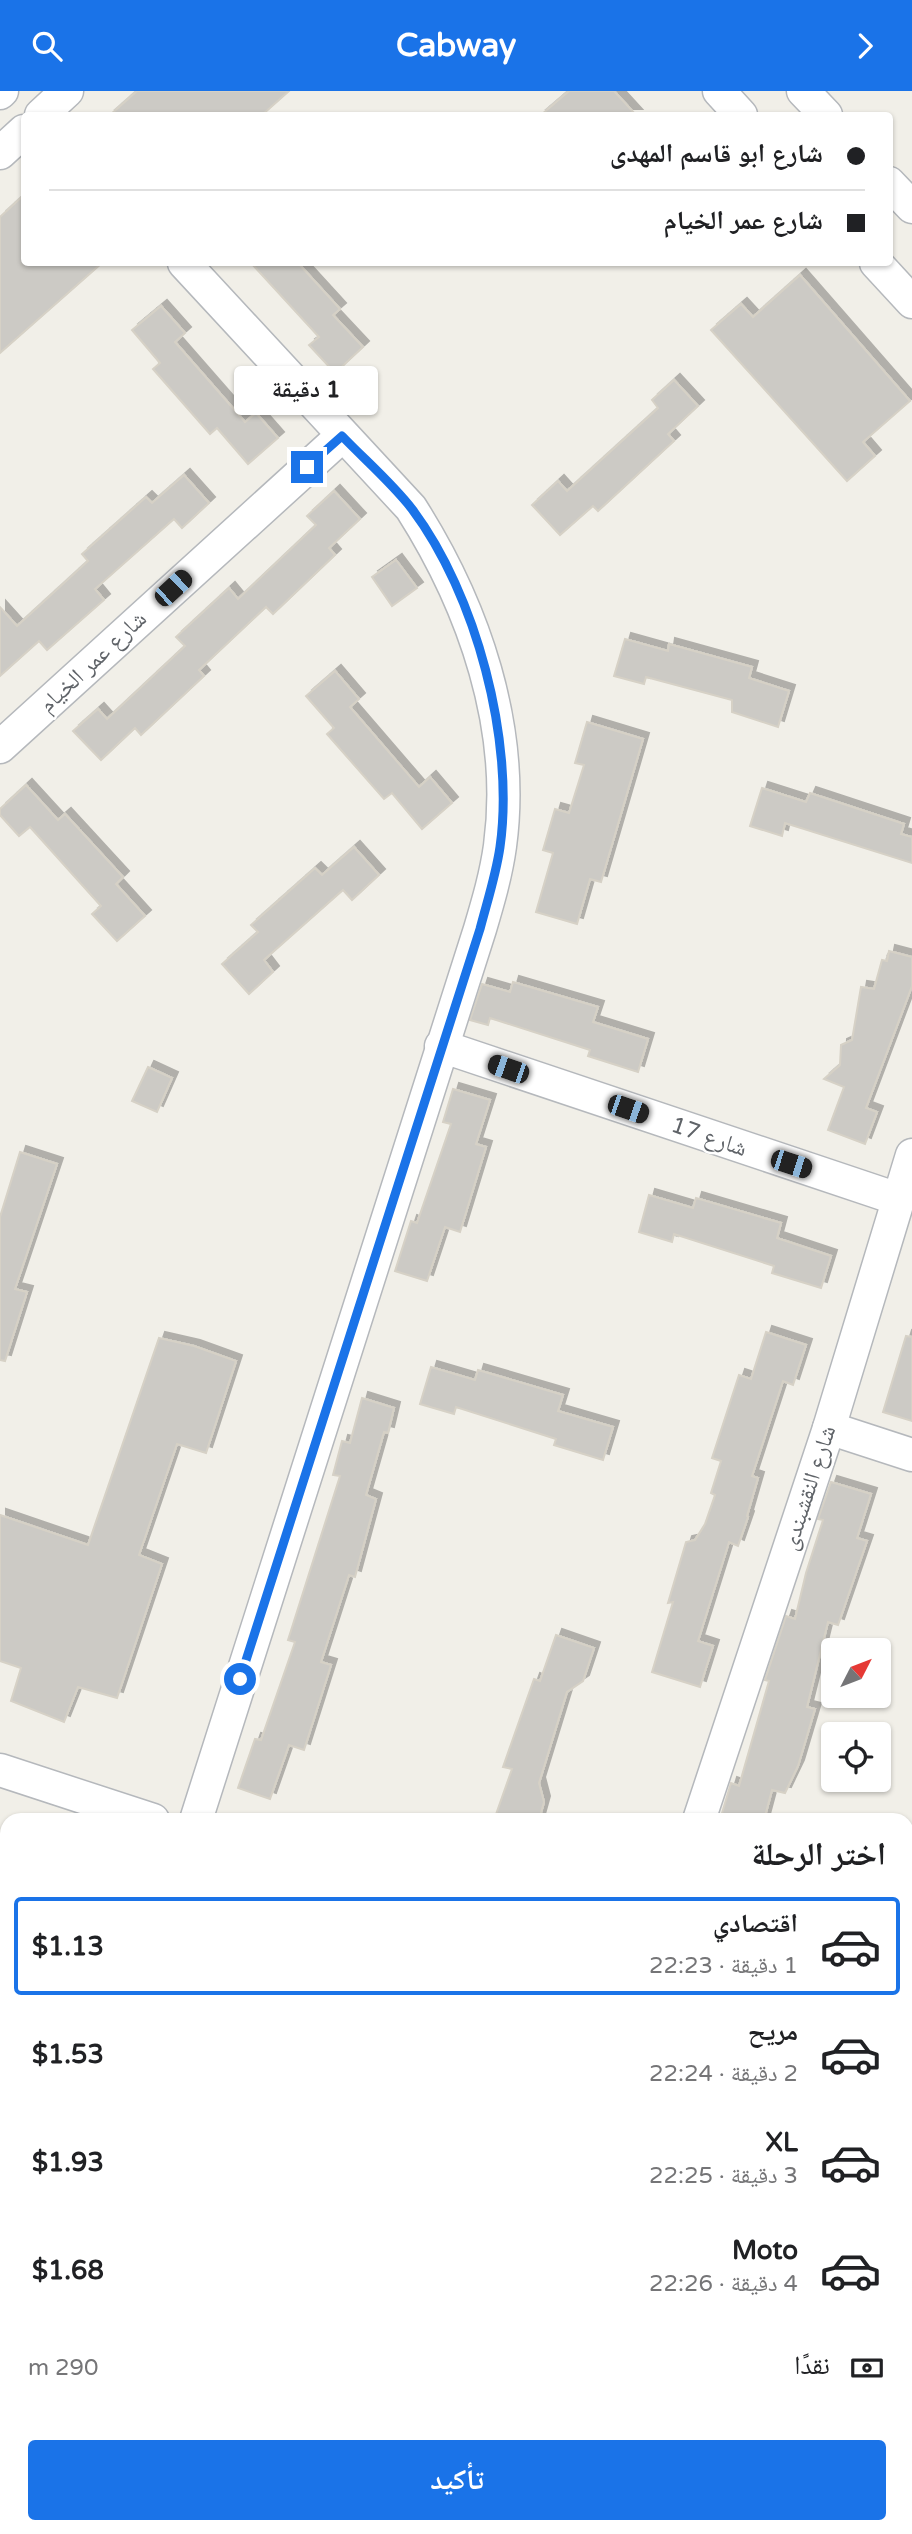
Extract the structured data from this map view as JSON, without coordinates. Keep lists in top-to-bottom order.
{
  "streets": {
    "street": ["شارع عمر الخيام", "شارع 17", "شارع النقشبندى"]
  },
  "crossings": [
    ["شارع 17", "شارع النقشبندى"]
  ],
  "north": "top right",
  "page": {
    "header": "Cabway",
    "banner": ["شارع ابو قاسم المهدى", "شارع عمر الخيام"],
    "bubble": "1 دقيقة",
    "heading": "اختر الرحلة",
    "list": [
      {
        "name": "اقتصادي",
        "note": "1 دقيقة · 22:23",
        "value": "$1.13"
      },
      {
        "name": "مريح",
        "note": "2 دقيقة · 22:24",
        "value": "$1.53"
      },
      {
        "name": "XL",
        "note": "3 دقيقة · 22:25",
        "value": "$1.93"
      },
      {
        "name": "Moto",
        "note": "4 دقيقة · 22:26",
        "value": "$1.68"
      }
    ],
    "pay": ["نقدًا", "290 m"],
    "buttons": "تأكيد"
  }
}
